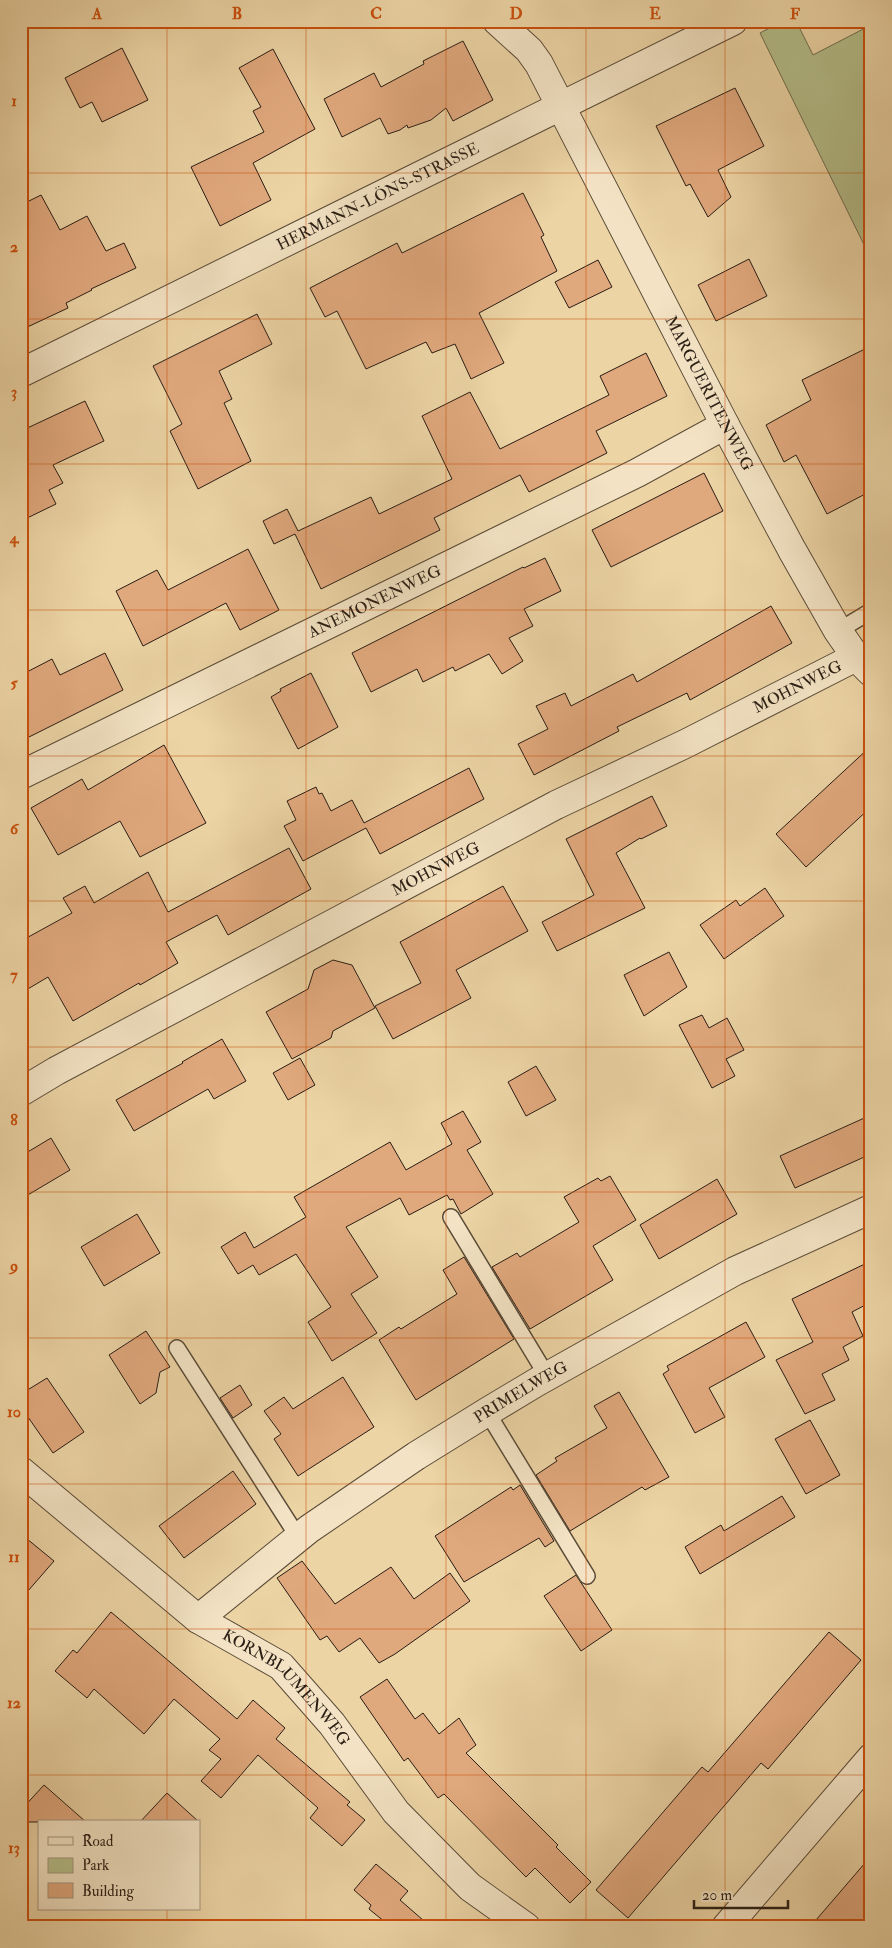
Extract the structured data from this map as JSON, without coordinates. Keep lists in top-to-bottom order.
{
  "streets": {
    "street": [
      "HERMANN-LÖNS-STRASSE",
      "MARGUERITENWEG",
      "ANEMONENWEG",
      "MOHNWEG",
      "PRIMELWEG",
      "KORNBLUMENWEG"
    ]
  },
  "crossings": [
    ["HERMANN-LÖNS-STRASSE", "MARGUERITENWEG"],
    ["MARGUERITENWEG", "ANEMONENWEG"],
    ["MARGUERITENWEG", "MOHNWEG"],
    ["PRIMELWEG", "KORNBLUMENWEG"]
  ],
  "legend": ["Road", "Park", "Building"],
  "scale_bar": "20 m",
  "grid": {
    "columns": [
      "A",
      "B",
      "C",
      "D",
      "E",
      "F"
    ],
    "rows": [
      "1",
      "2",
      "3",
      "4",
      "5",
      "6",
      "7",
      "8",
      "9",
      "10",
      "11",
      "12",
      "13"
    ]
  }
}
